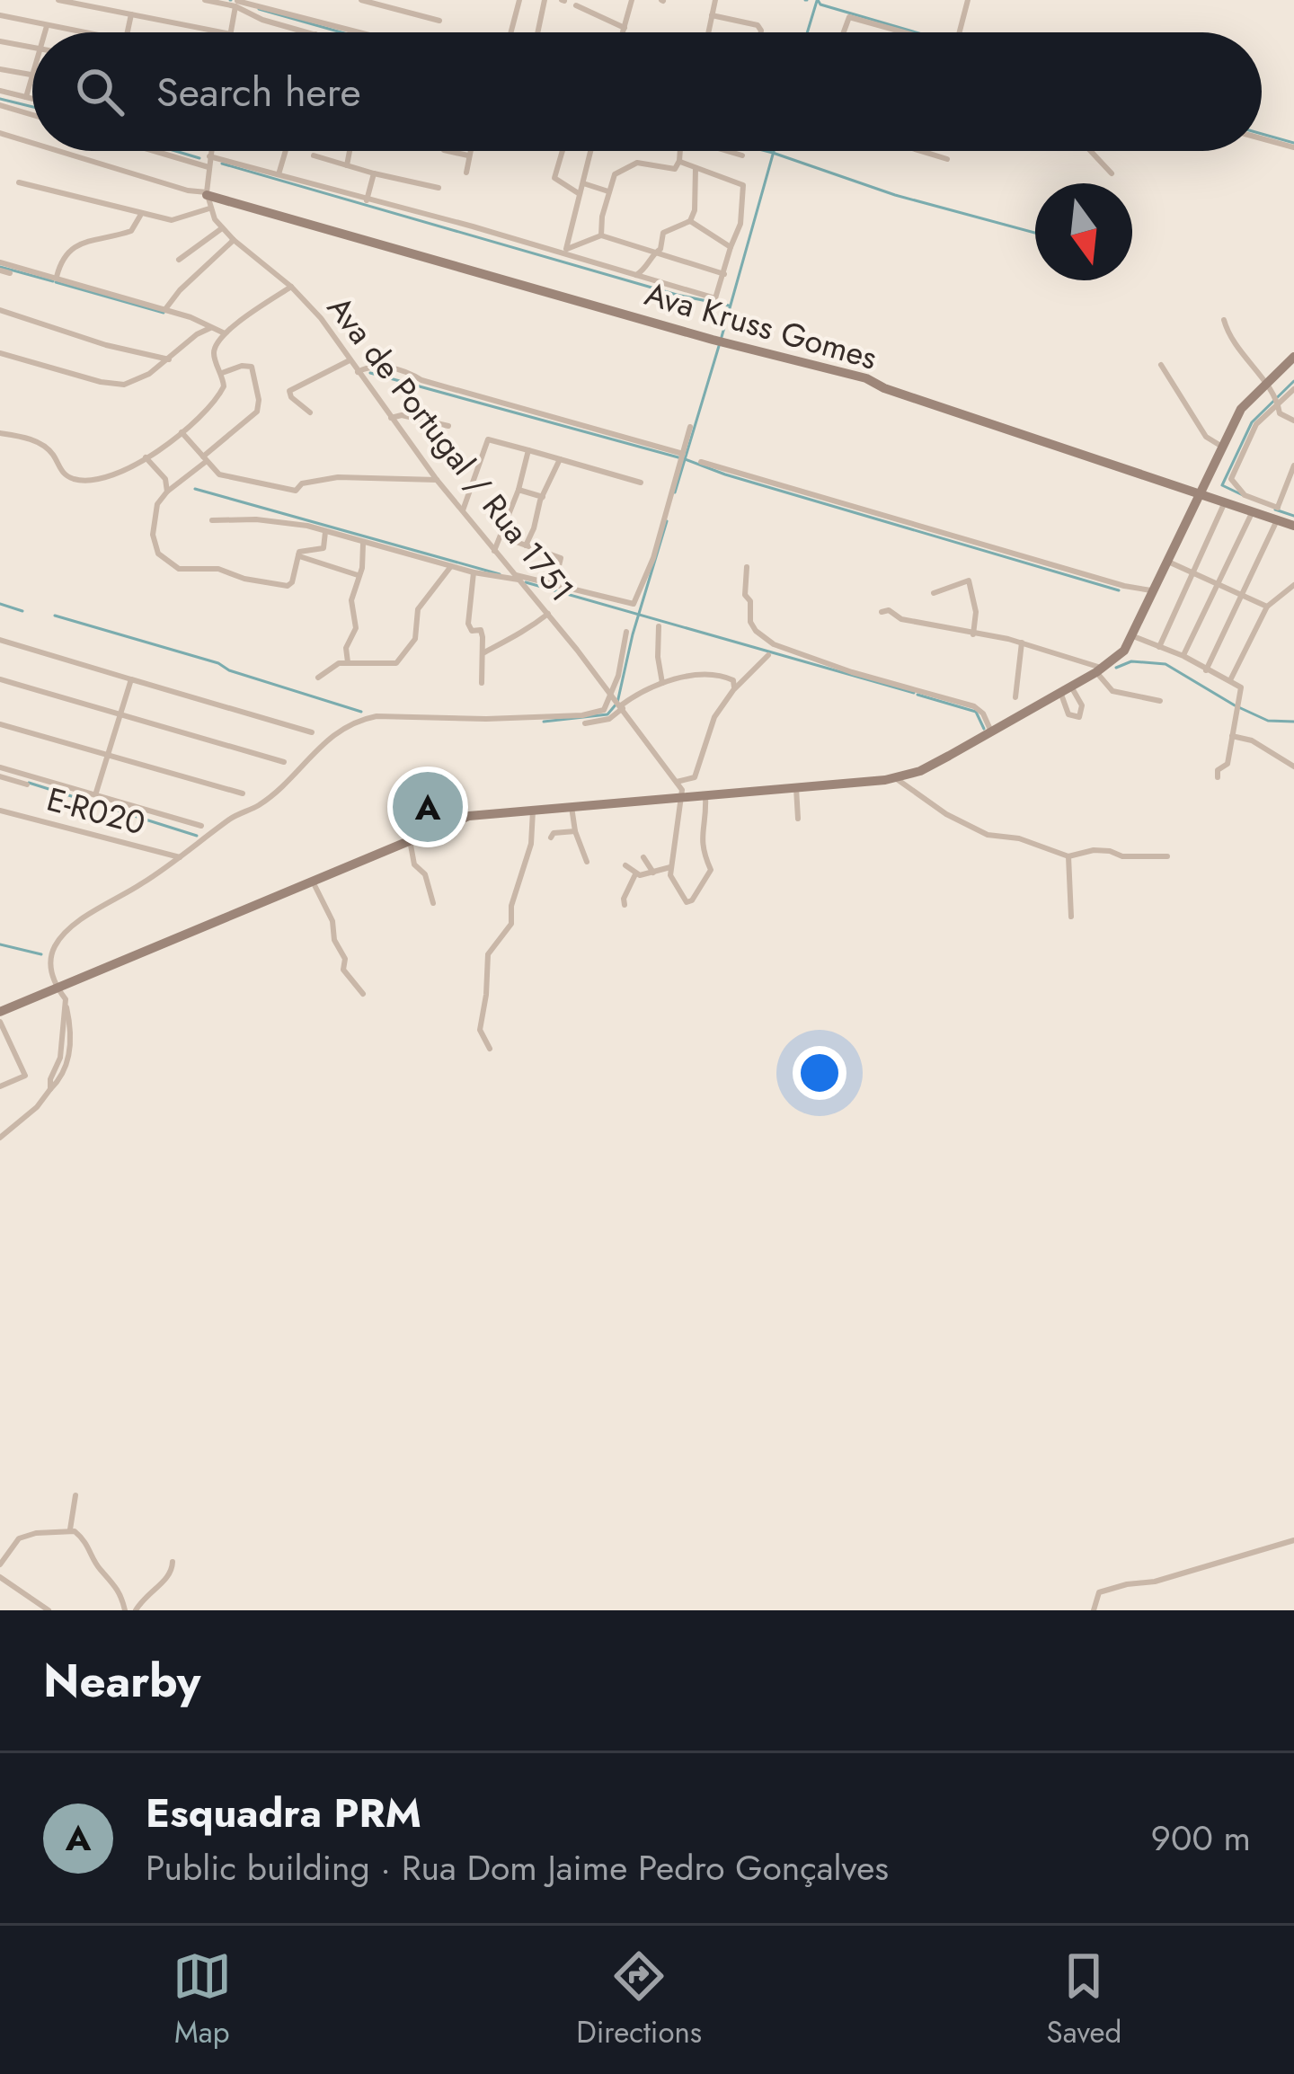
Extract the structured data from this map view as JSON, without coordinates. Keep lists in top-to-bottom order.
{
  "streets": {
    "main road": ["Ava Kruss Gomes"],
    "street": ["Ava de Portugal / Rua 1751", "E-R020"]
  },
  "crossings": [
    ["Ava Kruss Gomes", "Ava de Portugal / Rua 1751"]
  ],
  "north": "bottom",
  "page": {
    "search": "Search here",
    "pins": "A",
    "heading": "Nearby",
    "list": [
      {
        "mark": "A",
        "name": "Esquadra PRM",
        "note": "Public building · Rua Dom Jaime Pedro Gonçalves",
        "value": "900 m"
      }
    ],
    "nav": ["Map", "Directions", "Saved"]
  }
}
